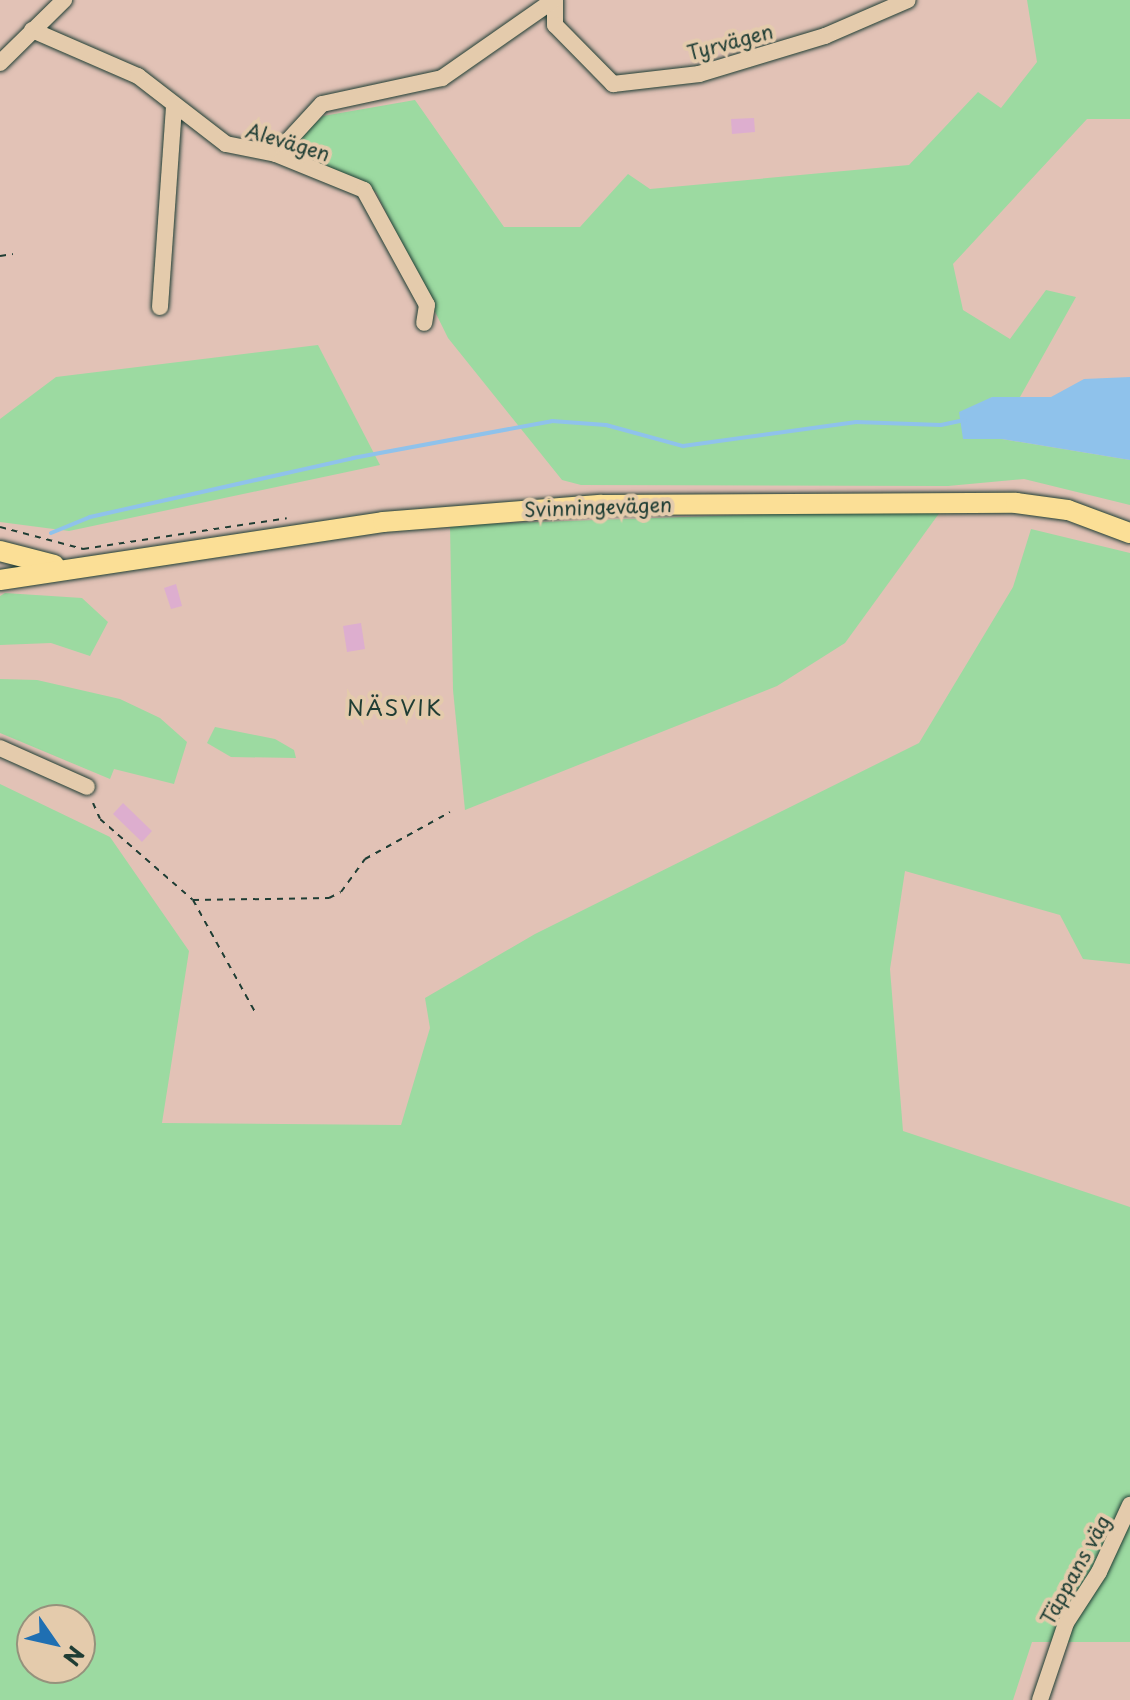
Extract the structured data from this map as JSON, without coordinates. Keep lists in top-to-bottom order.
{
  "streets": {
    "main road": ["Svinningevägen"],
    "street": ["Tyrvägen", "Alevägen", "Täppans väg"]
  },
  "districts": ["NÄSVIK"],
  "north": "bottom right"
}
